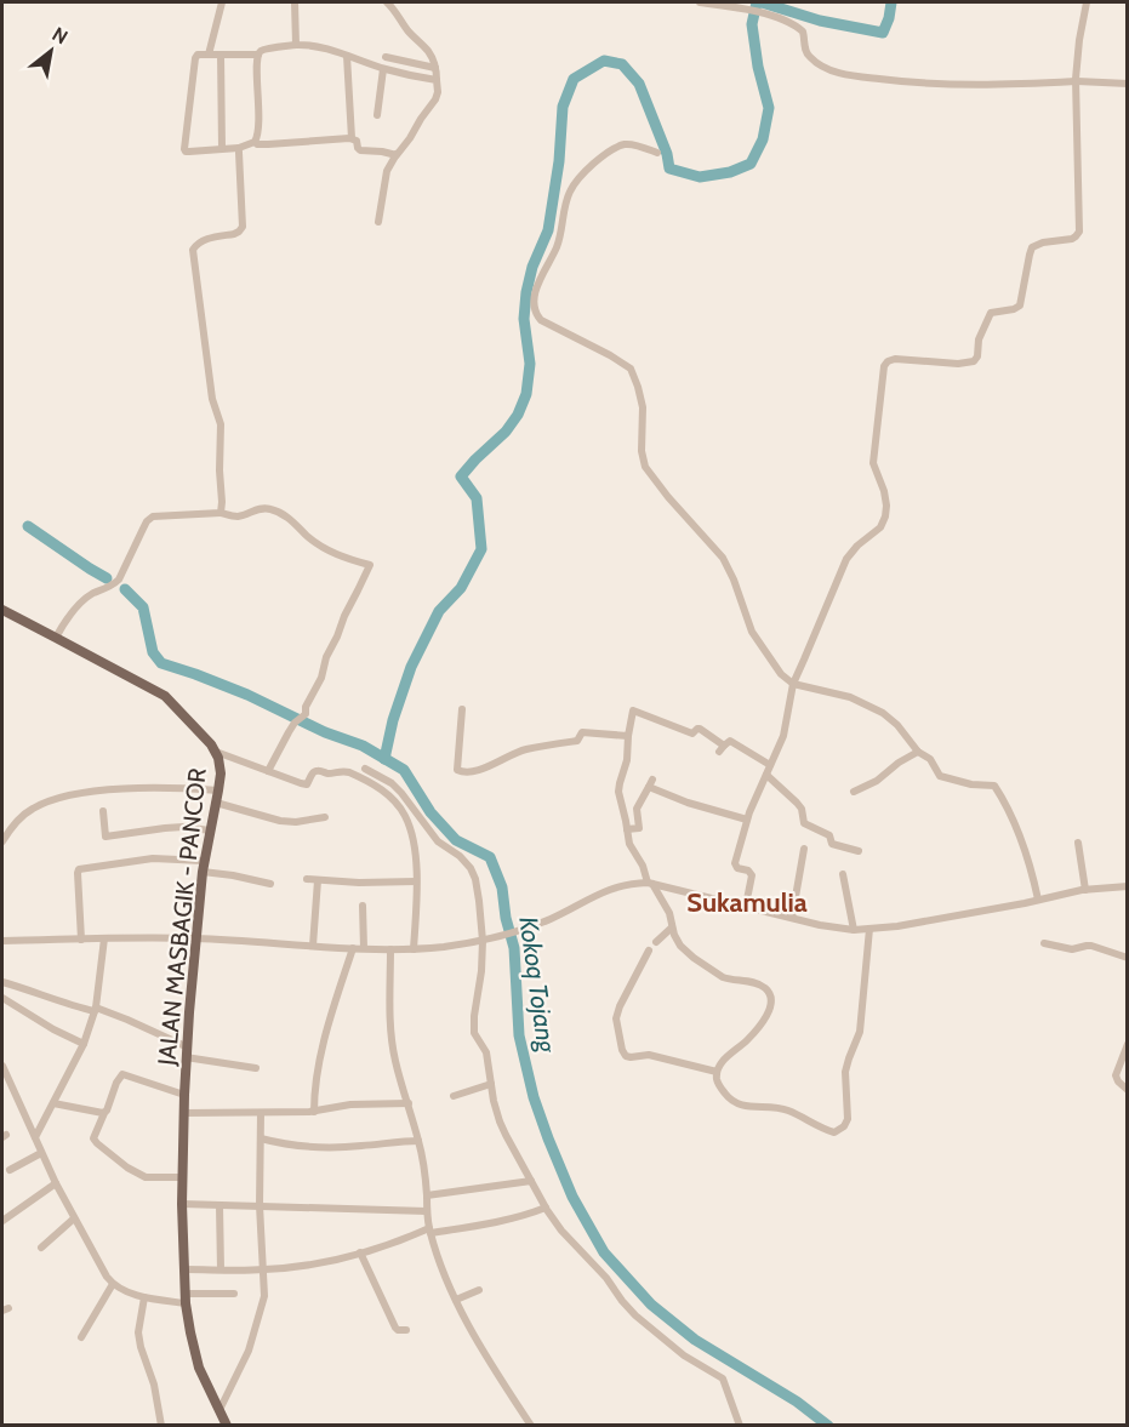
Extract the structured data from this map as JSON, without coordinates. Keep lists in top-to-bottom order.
{
  "streets": {
    "main road": ["JALAN MASBAGIK - PANCOR"]
  },
  "districts": ["Sukamulia"],
  "water": ["Kokoq Tojang"],
  "north": "top right"
}
